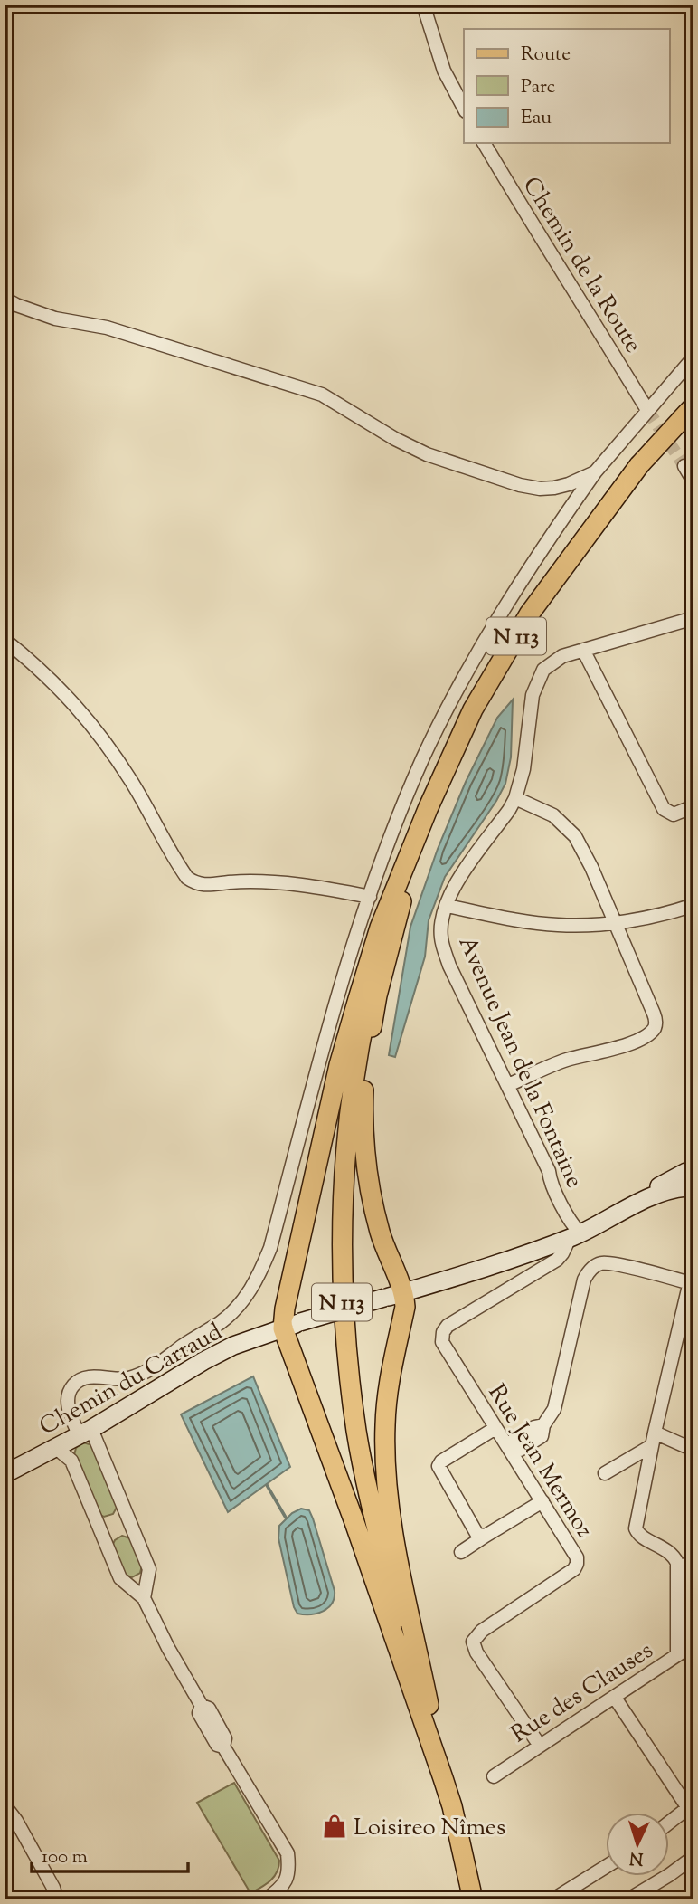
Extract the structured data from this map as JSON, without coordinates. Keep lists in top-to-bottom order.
{
  "streets": {
    "main road": ["N 113"],
    "street": [
      "Chemin de la Route",
      "Avenue Jean de la Fontaine",
      "Chemin du Carraud",
      "Rue Jean Mermoz",
      "Rue des Clauses"
    ]
  },
  "crossings": [
    ["Avenue Jean de la Fontaine", "Chemin du Carraud"],
    ["Avenue Jean de la Fontaine", "Rue Jean Mermoz"],
    ["Chemin du Carraud", "Rue Jean Mermoz"],
    ["Rue Jean Mermoz", "Rue des Clauses"]
  ],
  "places": {
    "shop": ["Loisireo Nîmes"]
  },
  "legend": ["Route", "Parc", "Eau"],
  "scale_bar": "100 m",
  "north": "bottom"
}
